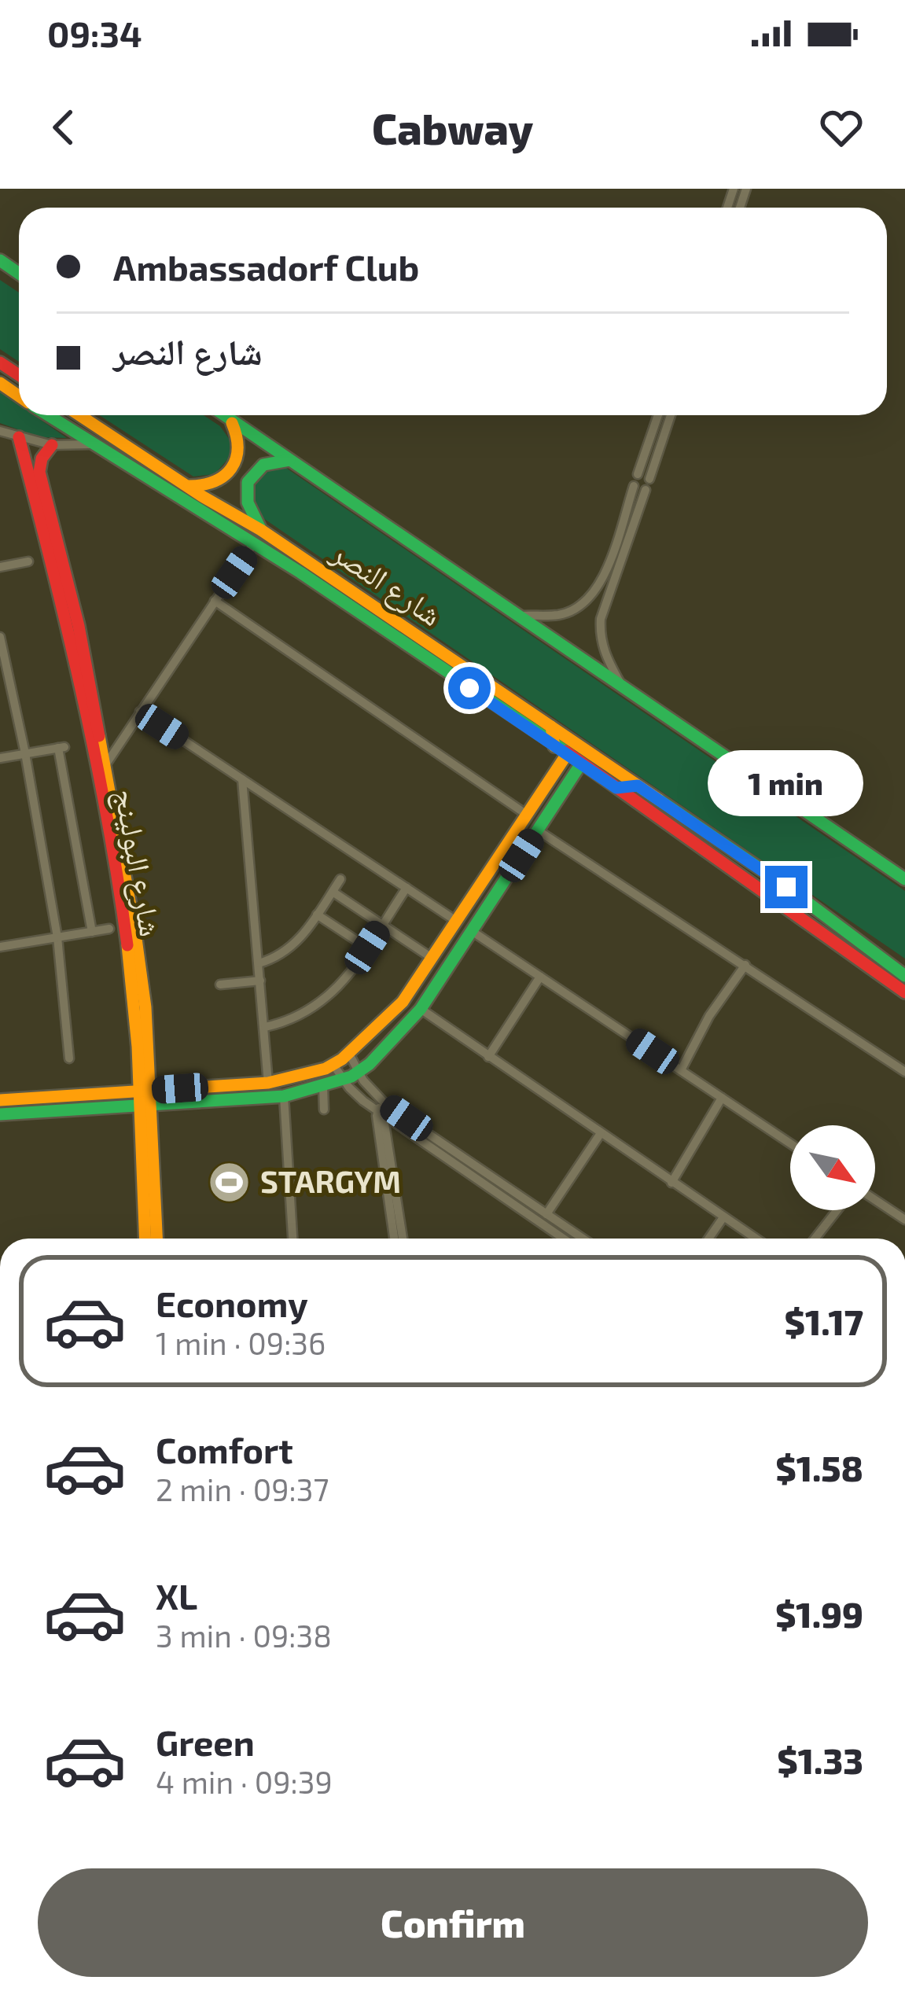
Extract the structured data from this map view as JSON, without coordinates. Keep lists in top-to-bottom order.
{
  "streets": {
    "street": ["شارع النصر", "شارع البولينج"]
  },
  "places": {
    "sports": ["STARGYM"]
  },
  "north": "bottom right",
  "page": {
    "status": "09:34",
    "header": "Cabway",
    "banner": ["Ambassadorf Club", "شارع النصر"],
    "bubble": "1 min",
    "list": [
      {
        "name": "Economy",
        "note": "1 min · 09:36",
        "value": "$1.17"
      },
      {
        "name": "Comfort",
        "note": "2 min · 09:37",
        "value": "$1.58"
      },
      {
        "name": "XL",
        "note": "3 min · 09:38",
        "value": "$1.99"
      },
      {
        "name": "Green",
        "note": "4 min · 09:39",
        "value": "$1.33"
      }
    ],
    "buttons": "Confirm"
  }
}
